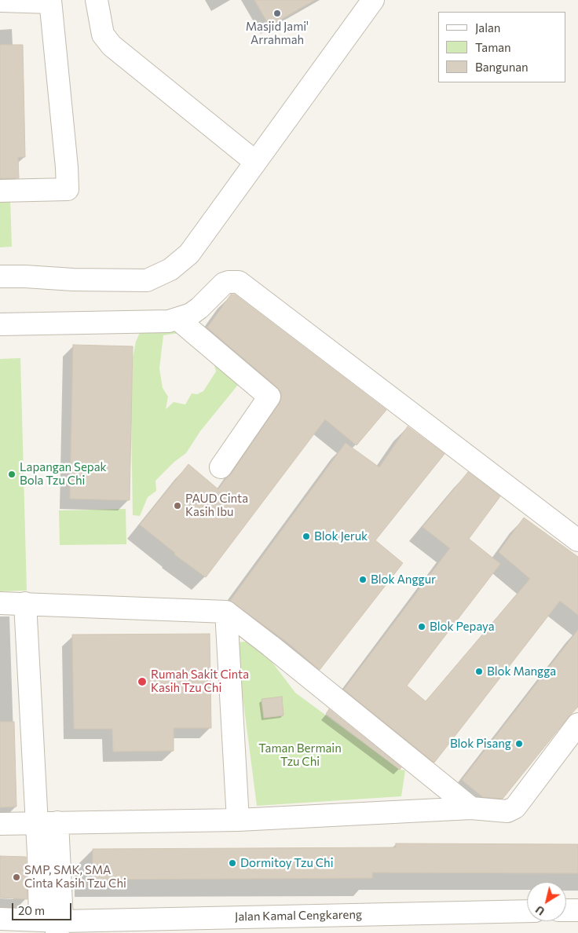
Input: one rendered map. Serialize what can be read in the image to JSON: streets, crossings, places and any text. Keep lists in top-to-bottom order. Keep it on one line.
{"streets":{"street":["Jalan Kamal Cengkareng"]},"parks":["Taman Bermain Tzu Chi"],"places":["Masjid Jami' Arrahmah","Lapangan Sepak Bola Tzu Chi","PAUD Cinta Kasih Ibu","Blok Jeruk","Blok Anggur","Blok Pepaya","Blok Mangga","Rumah Sakit Cinta Kasih Tzu Chi","Blok Pisang","Dormitoy Tzu Chi","SMP, SMK, SMA Cinta Kasih Tzu Chi"],"legend":["Jalan","Taman","Bangunan"],"scale_bar":"20 m","north":"bottom left"}
